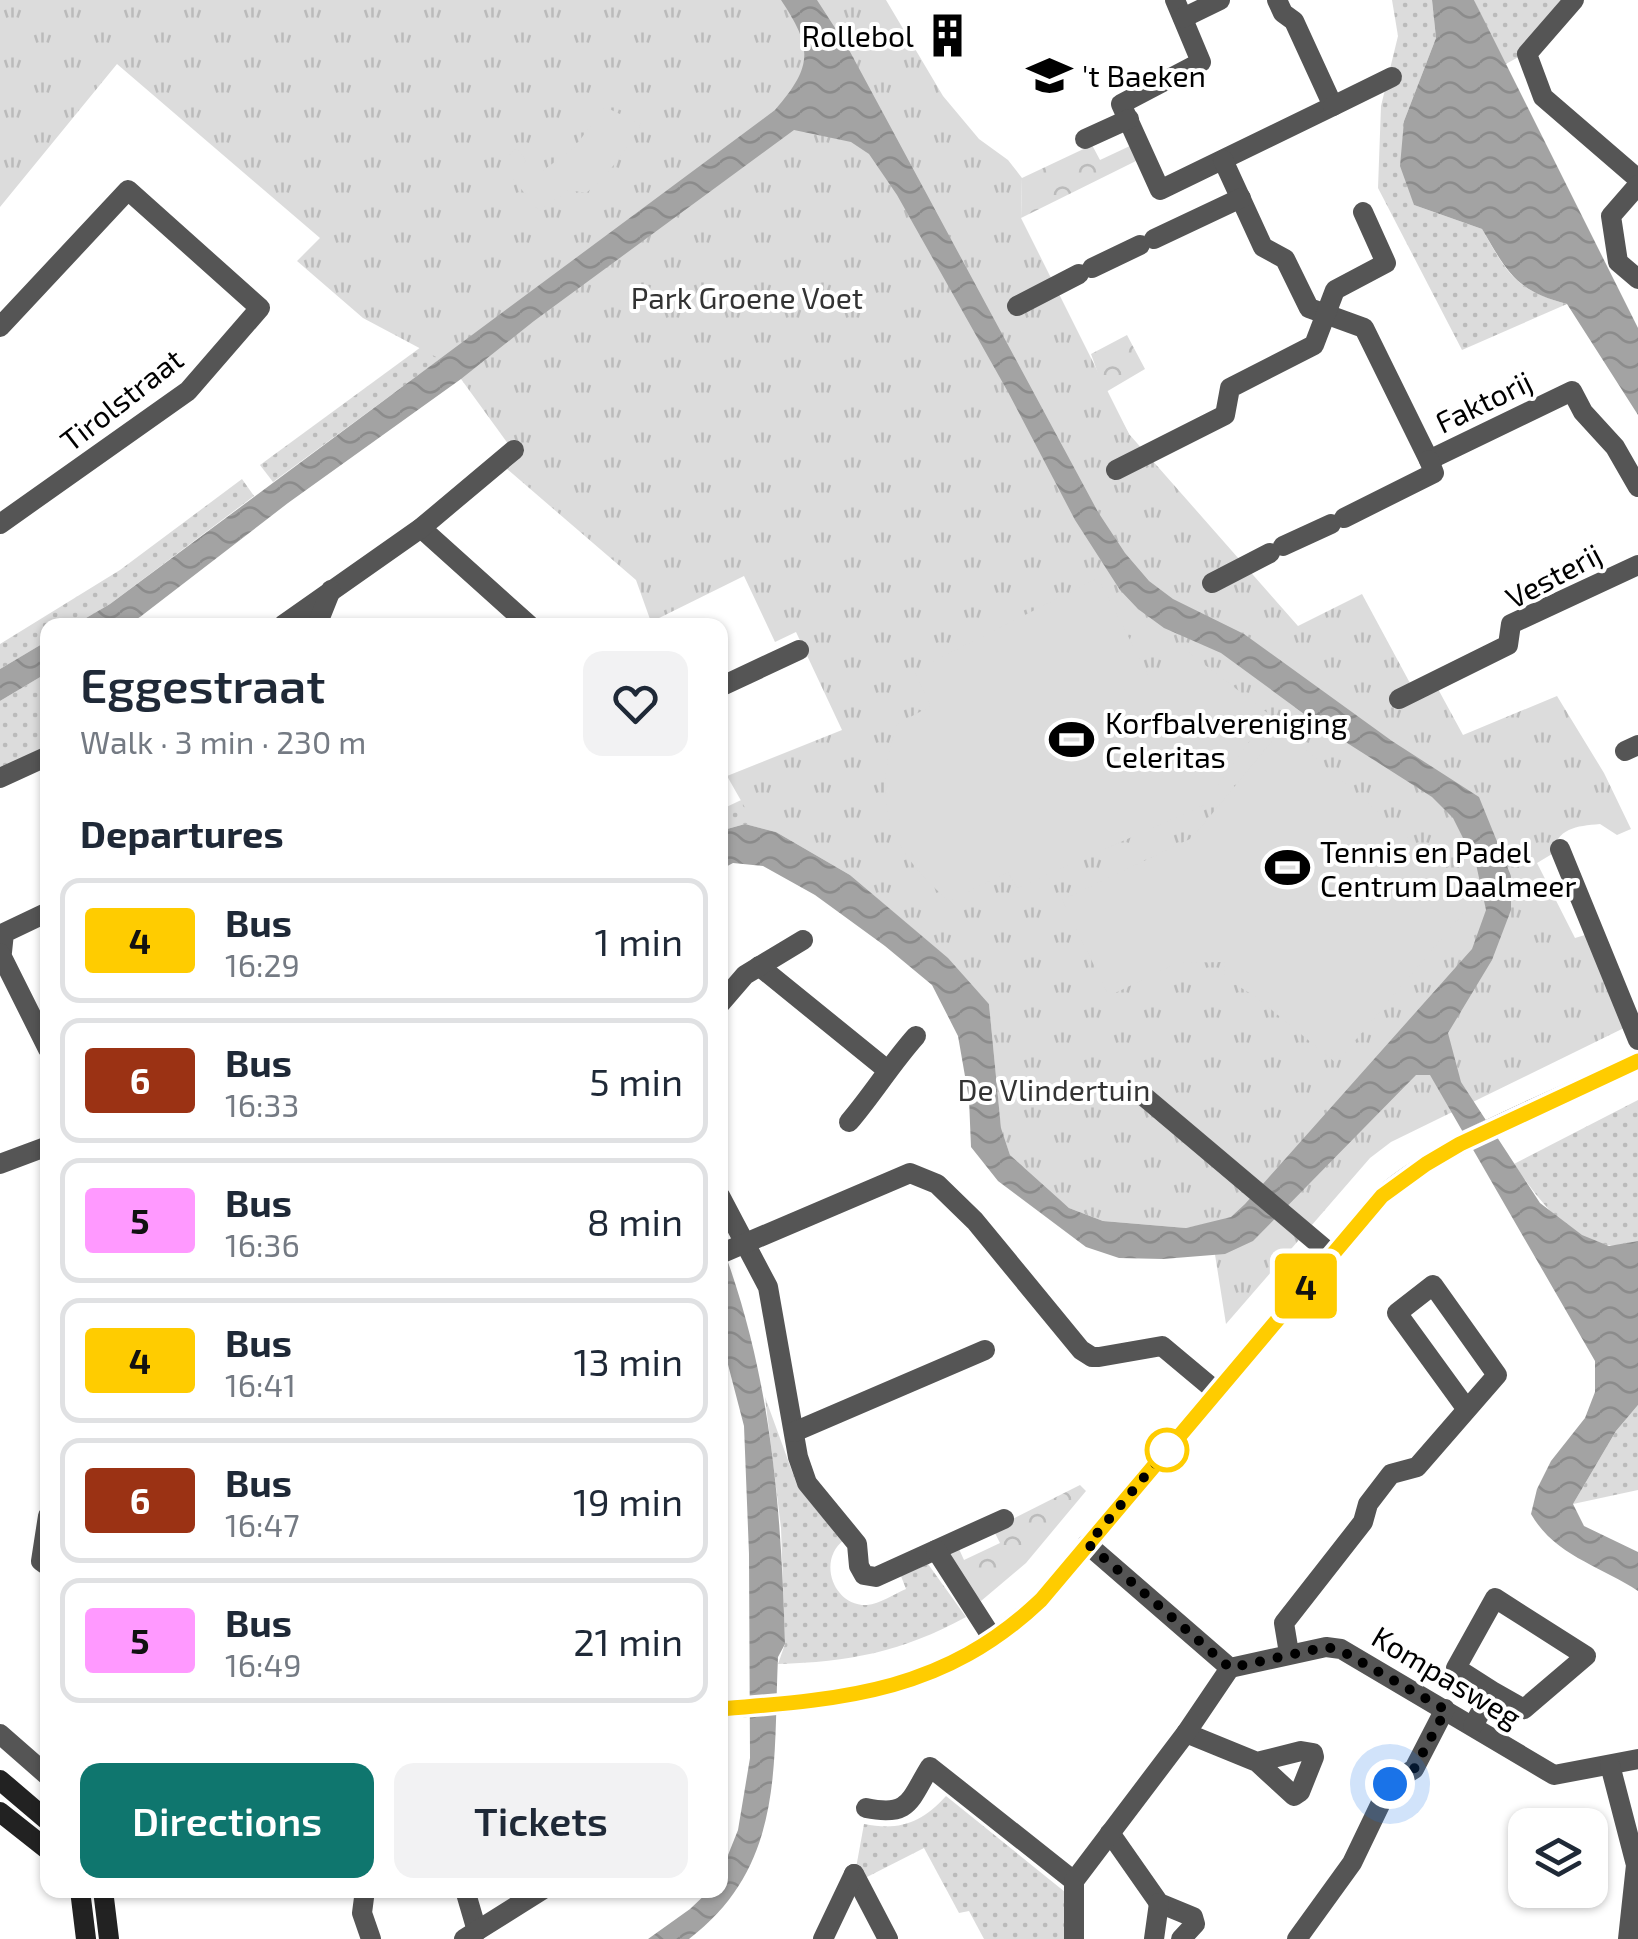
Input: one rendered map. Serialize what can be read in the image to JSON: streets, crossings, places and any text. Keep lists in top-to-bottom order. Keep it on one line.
{"streets":{"street":["Tirolstraat","Faktorij","Vesterij","Kompasweg"]},"parks":["Park Groene Voet","De Vlindertuin"],"places":{"building":["Rollebol"],"school or university":["'t Baeken"],"sports":["Korfbalvereniging Celeritas","Tennis en Padel Centrum Daalmeer"]},"lines":["bus line 4"],"page":{"on_map":"4","heading":[["Eggestraat","Walk · 3 min · 230 m"],"Departures"],"list":[{"mark":"4","name":"Bus","note":"16:29","value":"1 min"},{"mark":"6","name":"Bus","note":"16:33","value":"5 min"},{"mark":"5","name":"Bus","note":"16:36","value":"8 min"},{"mark":"4","name":"Bus","note":"16:41","value":"13 min"},{"mark":"6","name":"Bus","note":"16:47","value":"19 min"},{"mark":"5","name":"Bus","note":"16:49","value":"21 min"}],"buttons":["Directions","Tickets"]}}
